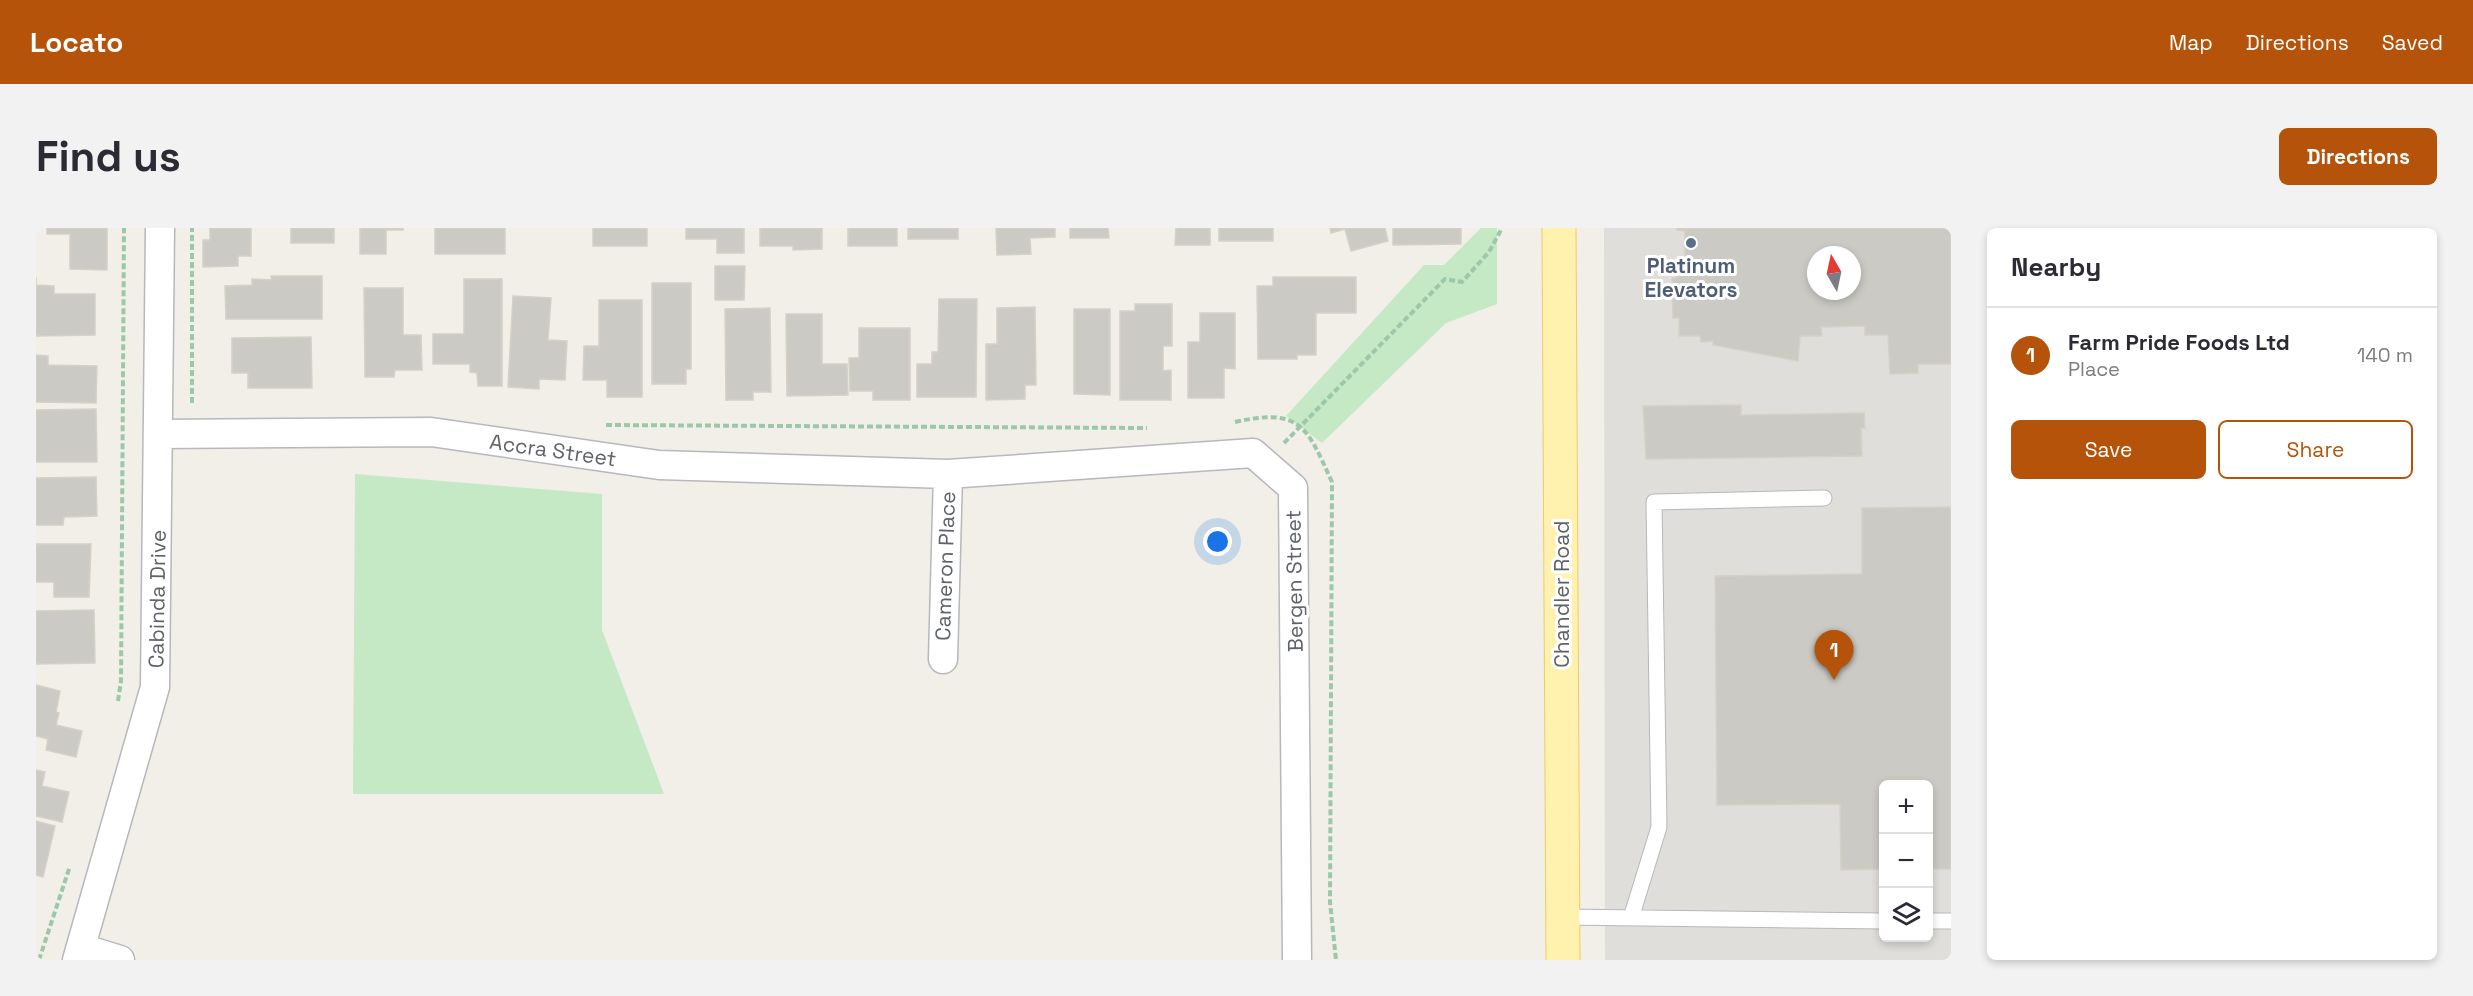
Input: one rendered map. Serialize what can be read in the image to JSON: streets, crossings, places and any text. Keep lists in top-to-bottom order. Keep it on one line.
{"streets":{"main road":["Chandler Road"],"street":["Accra Street","Cameron Place","Bergen Street","Cabinda Drive"]},"crossings":[["Accra Street","Cameron Place"],["Accra Street","Bergen Street"],["Accra Street","Cabinda Drive"],["Cameron Place","Bergen Street"]],"places":["Platinum Elevators"],"north":"top","page":{"header":"Locato","nav":["Map","Directions","Saved"],"buttons":["Directions",["Save","Share"]],"title":"Find us","heading":"Nearby","list":[{"mark":"1","name":"Farm Pride Foods Ltd","note":"Place","value":"140 m"}],"pins":"1","map_buttons":["+","−"]}}
